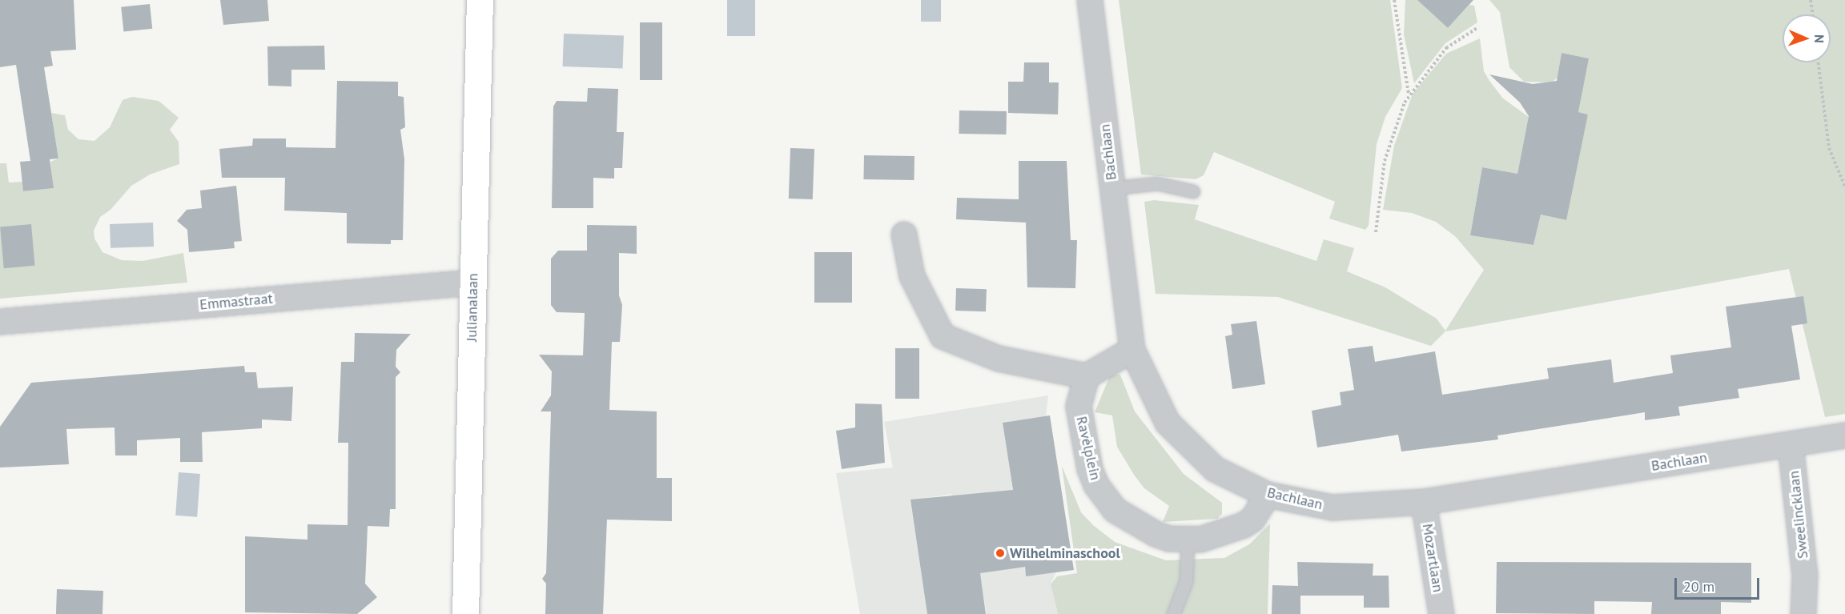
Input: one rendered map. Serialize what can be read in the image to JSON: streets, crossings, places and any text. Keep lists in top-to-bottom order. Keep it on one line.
{"streets":{"main road":["Julianalaan"],"street":["Bachlaan","Emmastraat","Ravèlplein","Sweelincklaan","Mozartlaan"]},"crossings":[["Bachlaan","Ravèlplein"],["Bachlaan","Sweelincklaan"],["Bachlaan","Mozartlaan"],["Emmastraat","Julianalaan"]],"places":["Wilhelminaschool"],"scale_bar":"20 m","north":"right"}
